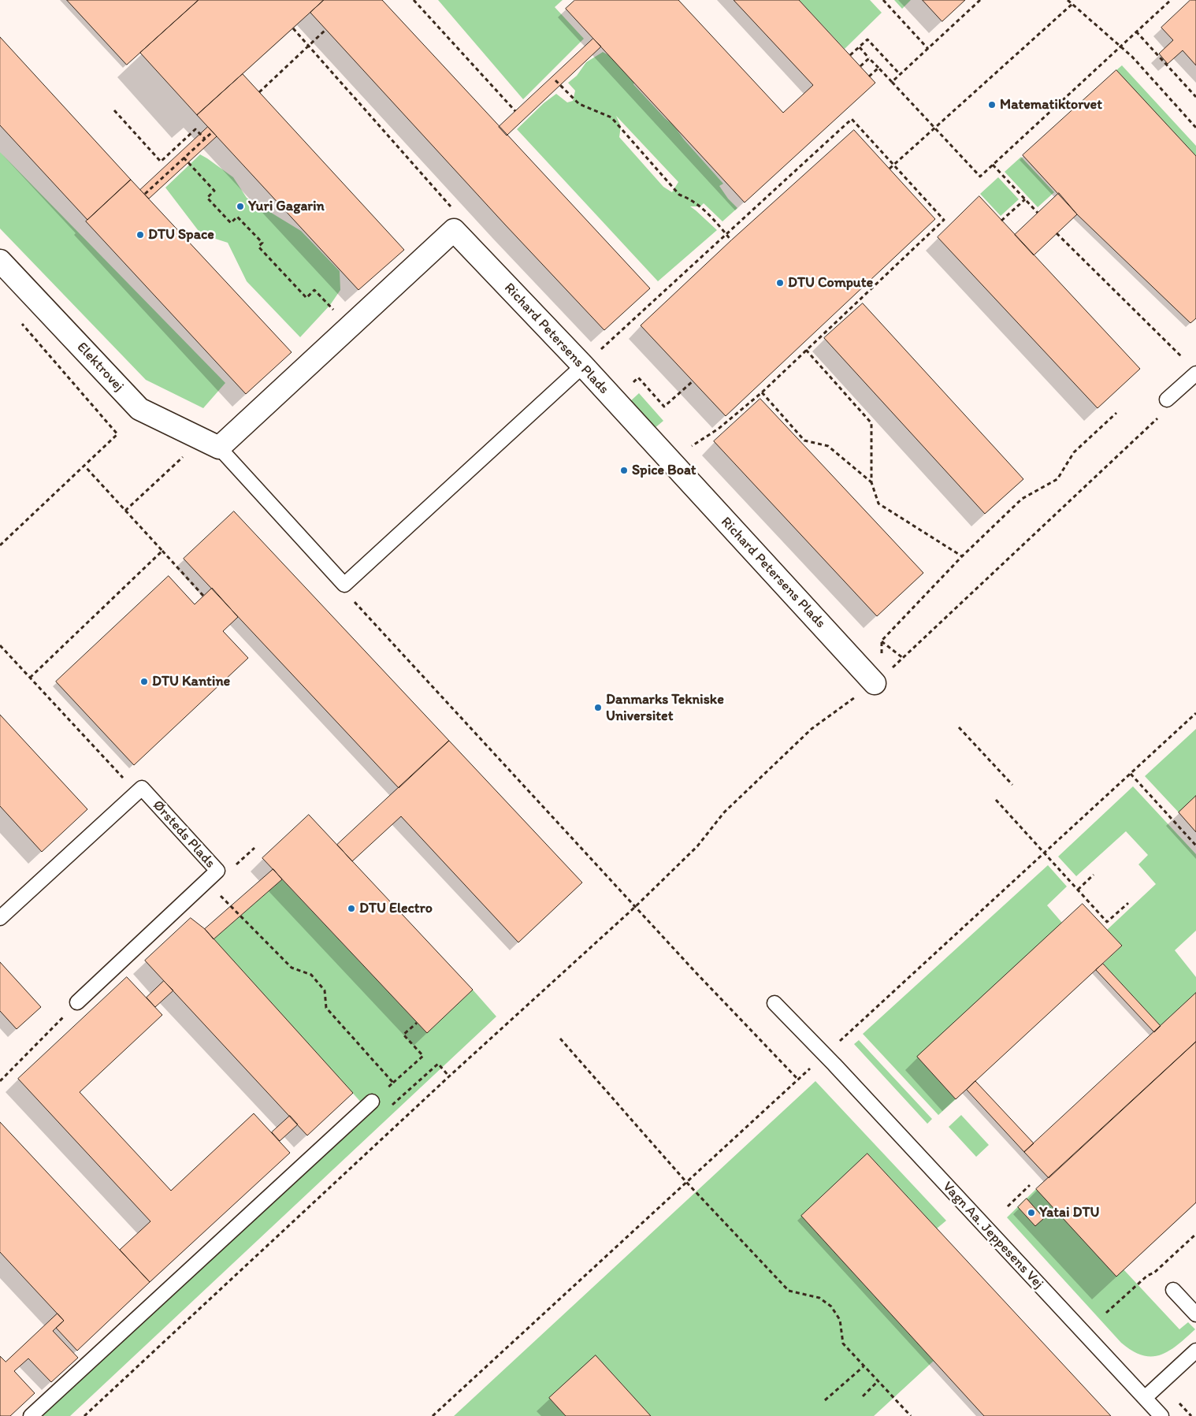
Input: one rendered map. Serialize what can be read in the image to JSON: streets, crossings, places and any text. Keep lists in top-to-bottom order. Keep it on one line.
{"streets":{"street":["Richard Petersens Plads","Elektrovej"],"lane":["Ørsteds Plads","Vagn Aa. Jeppesens Vej"]},"places":["Matematiktorvet","Yuri Gagarin","DTU Space","DTU Compute","Spice Boat","DTU Kantine","Danmarks Tekniske Universitet","DTU Electro","Yatai DTU"]}
